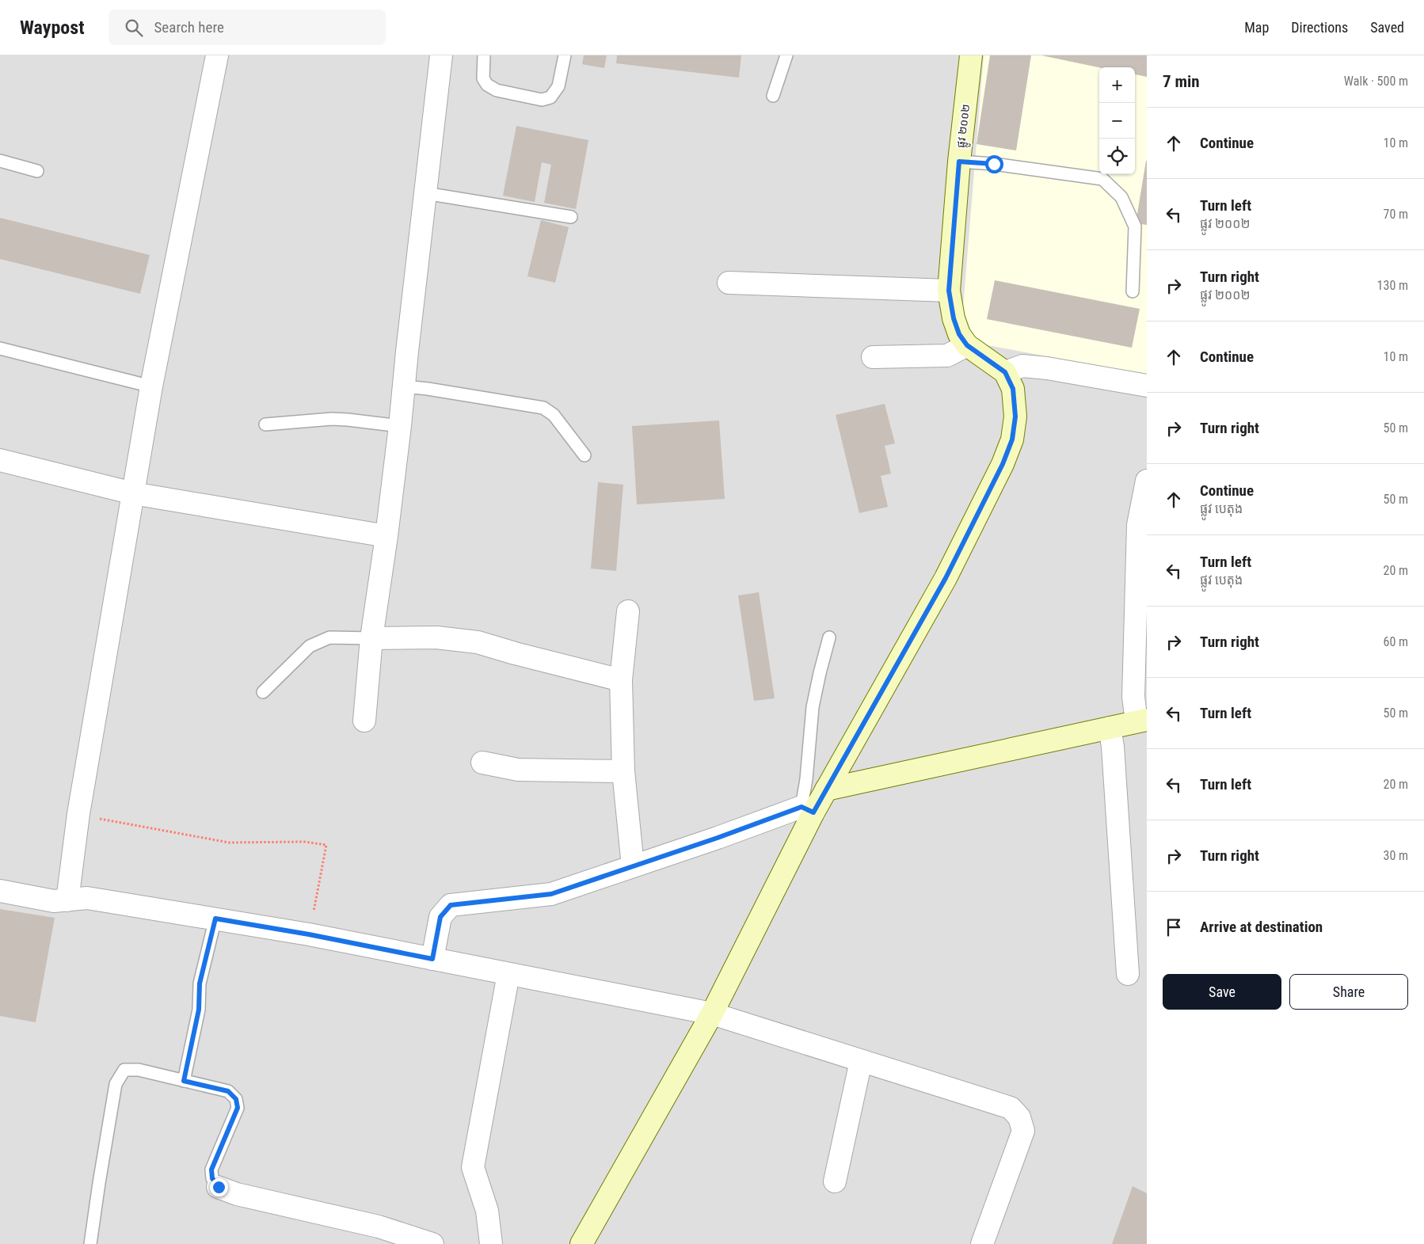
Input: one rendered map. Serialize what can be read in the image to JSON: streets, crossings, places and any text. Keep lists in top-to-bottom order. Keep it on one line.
{"streets":{"street":["ផ្លូវ ២០០២"]},"page":{"header":"Waypost","search":"Search here","nav":["Map","Directions","Saved"],"heading":["7 min","Walk · 500 m"],"map_buttons":["+","−"],"list":[["Continue","10 m"],["Turn left","ផ្លូវ ២០០២","70 m"],["Turn right","ផ្លូវ ២០០២","130 m"],["Continue","10 m"],["Turn right","50 m"],["Continue","ផ្លូវ បេតុង","50 m"],["Turn left","ផ្លូវ បេតុង","20 m"],["Turn right","60 m"],["Turn left","50 m"],["Turn left","20 m"],["Turn right","30 m"],"Arrive at destination"],"buttons":["Save","Share"]}}
